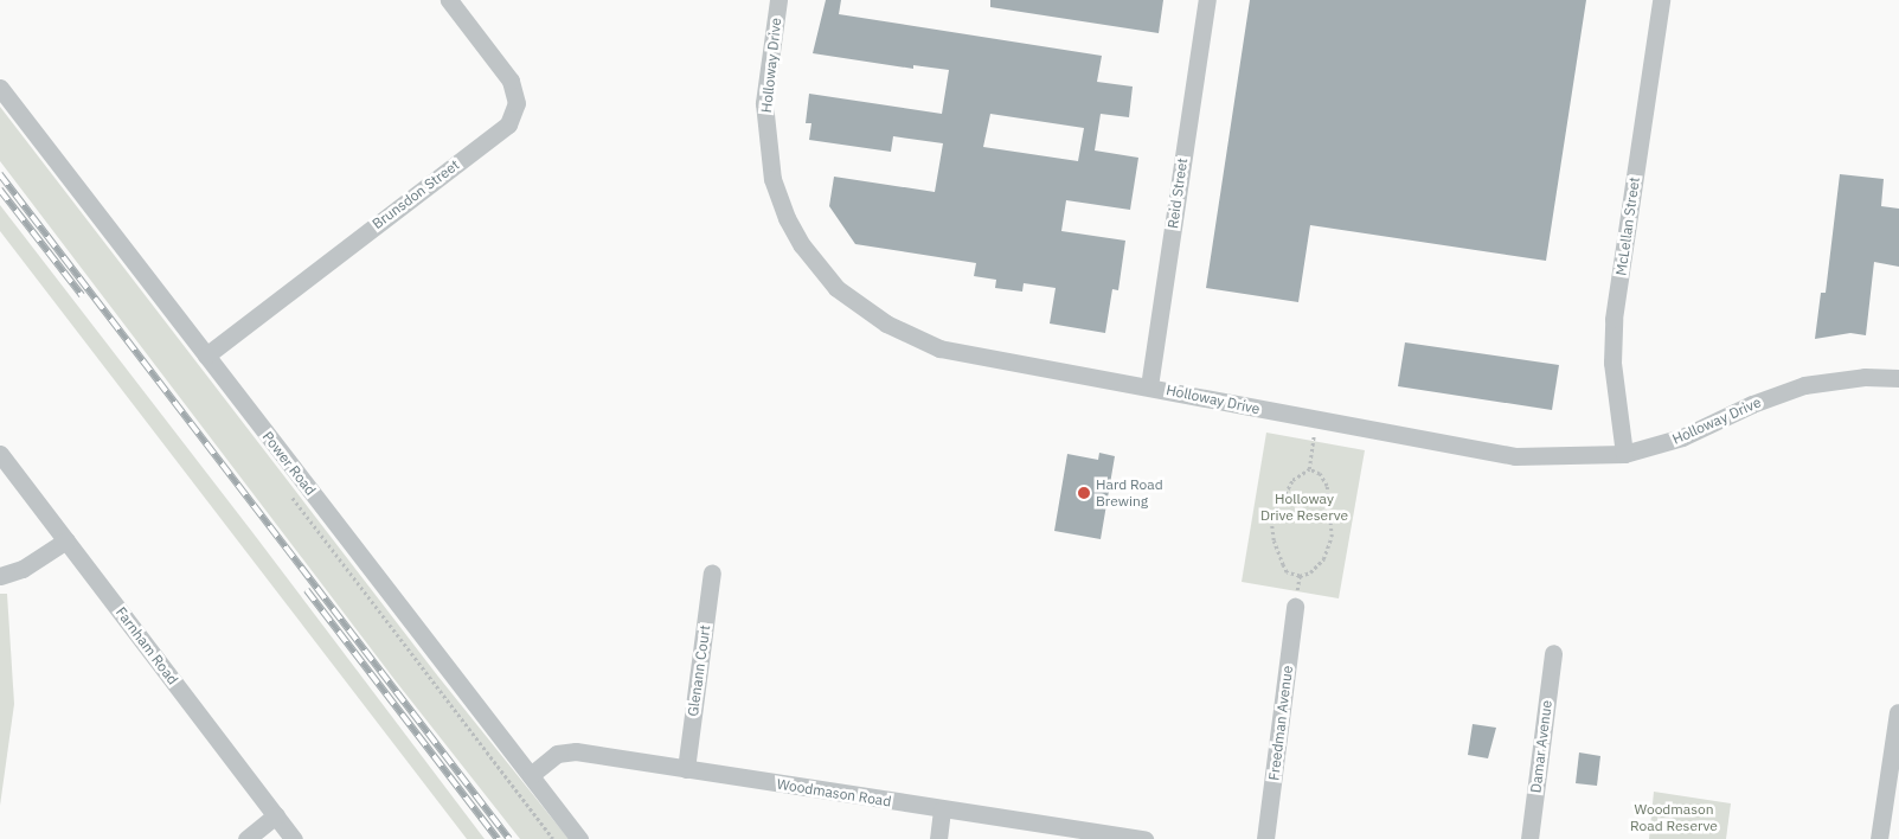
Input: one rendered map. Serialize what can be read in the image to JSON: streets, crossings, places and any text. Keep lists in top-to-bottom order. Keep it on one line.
{"streets":{"street":["Holloway Drive","Reid Street","Brunsdon Street","McLellan Street","Power Road","Farnham Road","Glenann Court","Freedman Avenue","Damar Avenue","Woodmason Road"]},"crossings":[["Holloway Drive","Reid Street"],["Holloway Drive","McLellan Street"],["Brunsdon Street","Power Road"],["Power Road","Woodmason Road"],["Glenann Court","Woodmason Road"]],"parks":["Holloway Drive Reserve","Woodmason Road Reserve"],"places":["Hard Road Brewing"]}
